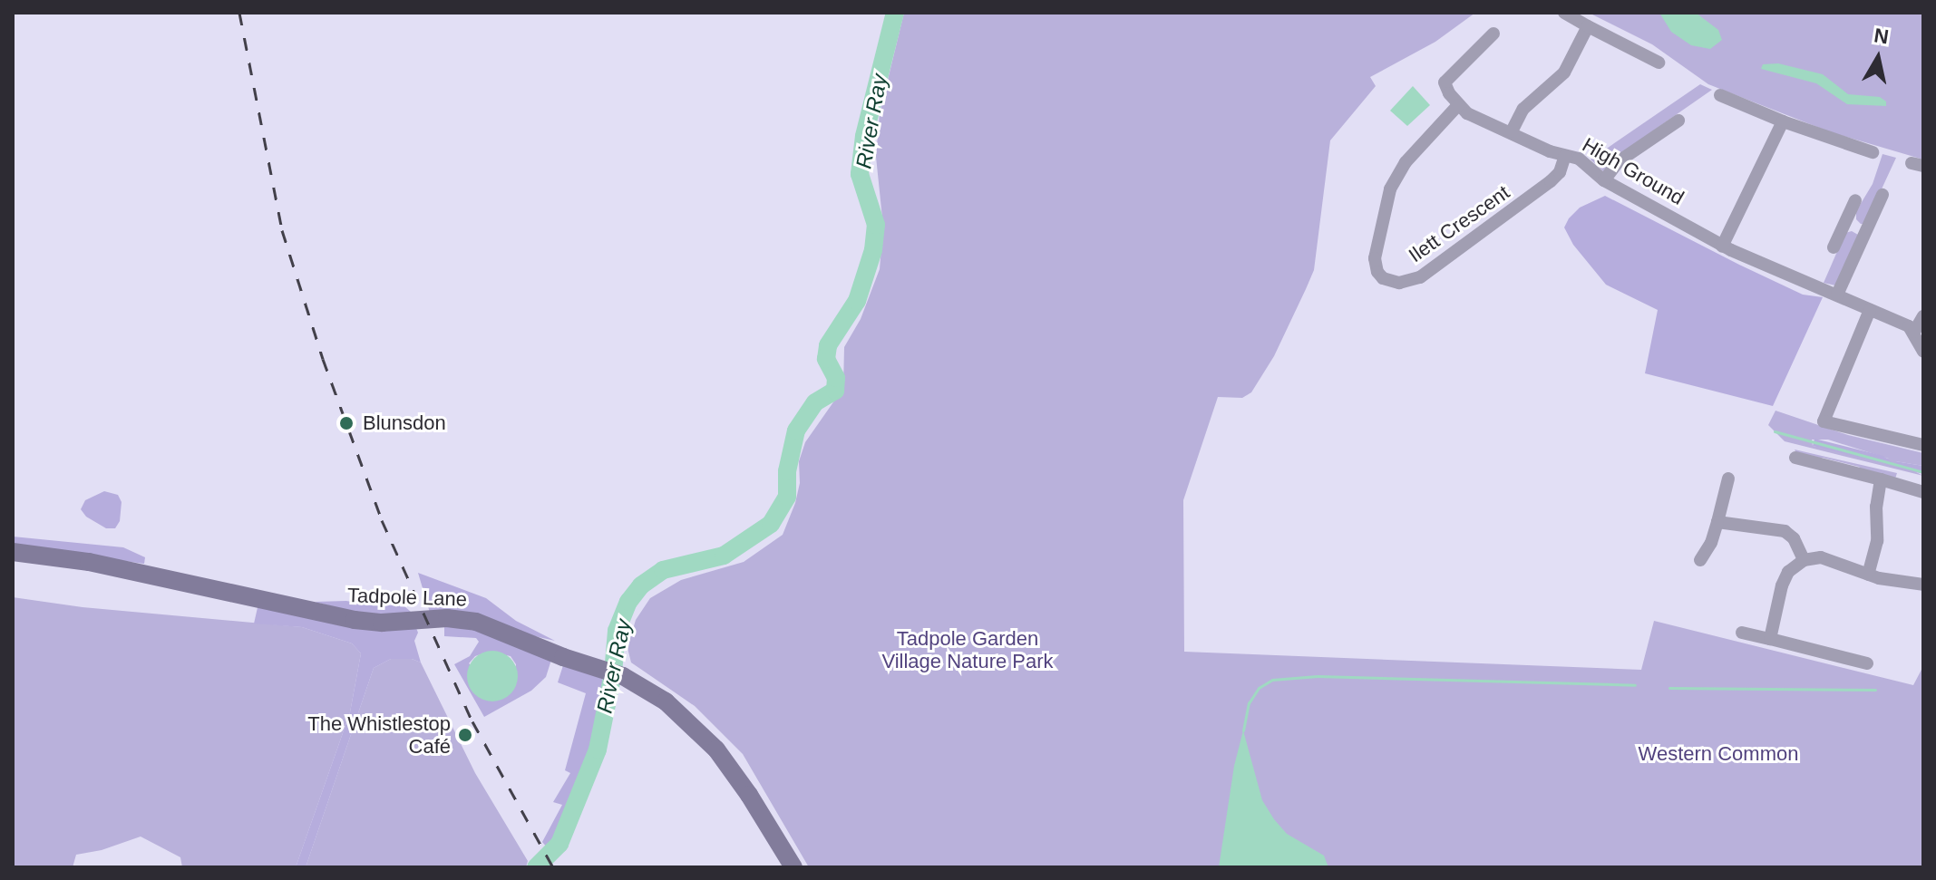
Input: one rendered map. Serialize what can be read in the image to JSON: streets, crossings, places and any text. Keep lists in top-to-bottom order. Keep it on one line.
{"streets":{"street":["High Ground","Ilett Crescent","Tadpole Lane"]},"crossings":[["High Ground","Ilett Crescent"]],"water":["River Ray"],"parks":["Tadpole Garden Village Nature Park","Western Common"],"places":["Blunsdon","The Whistlestop Café"],"north":"top"}
